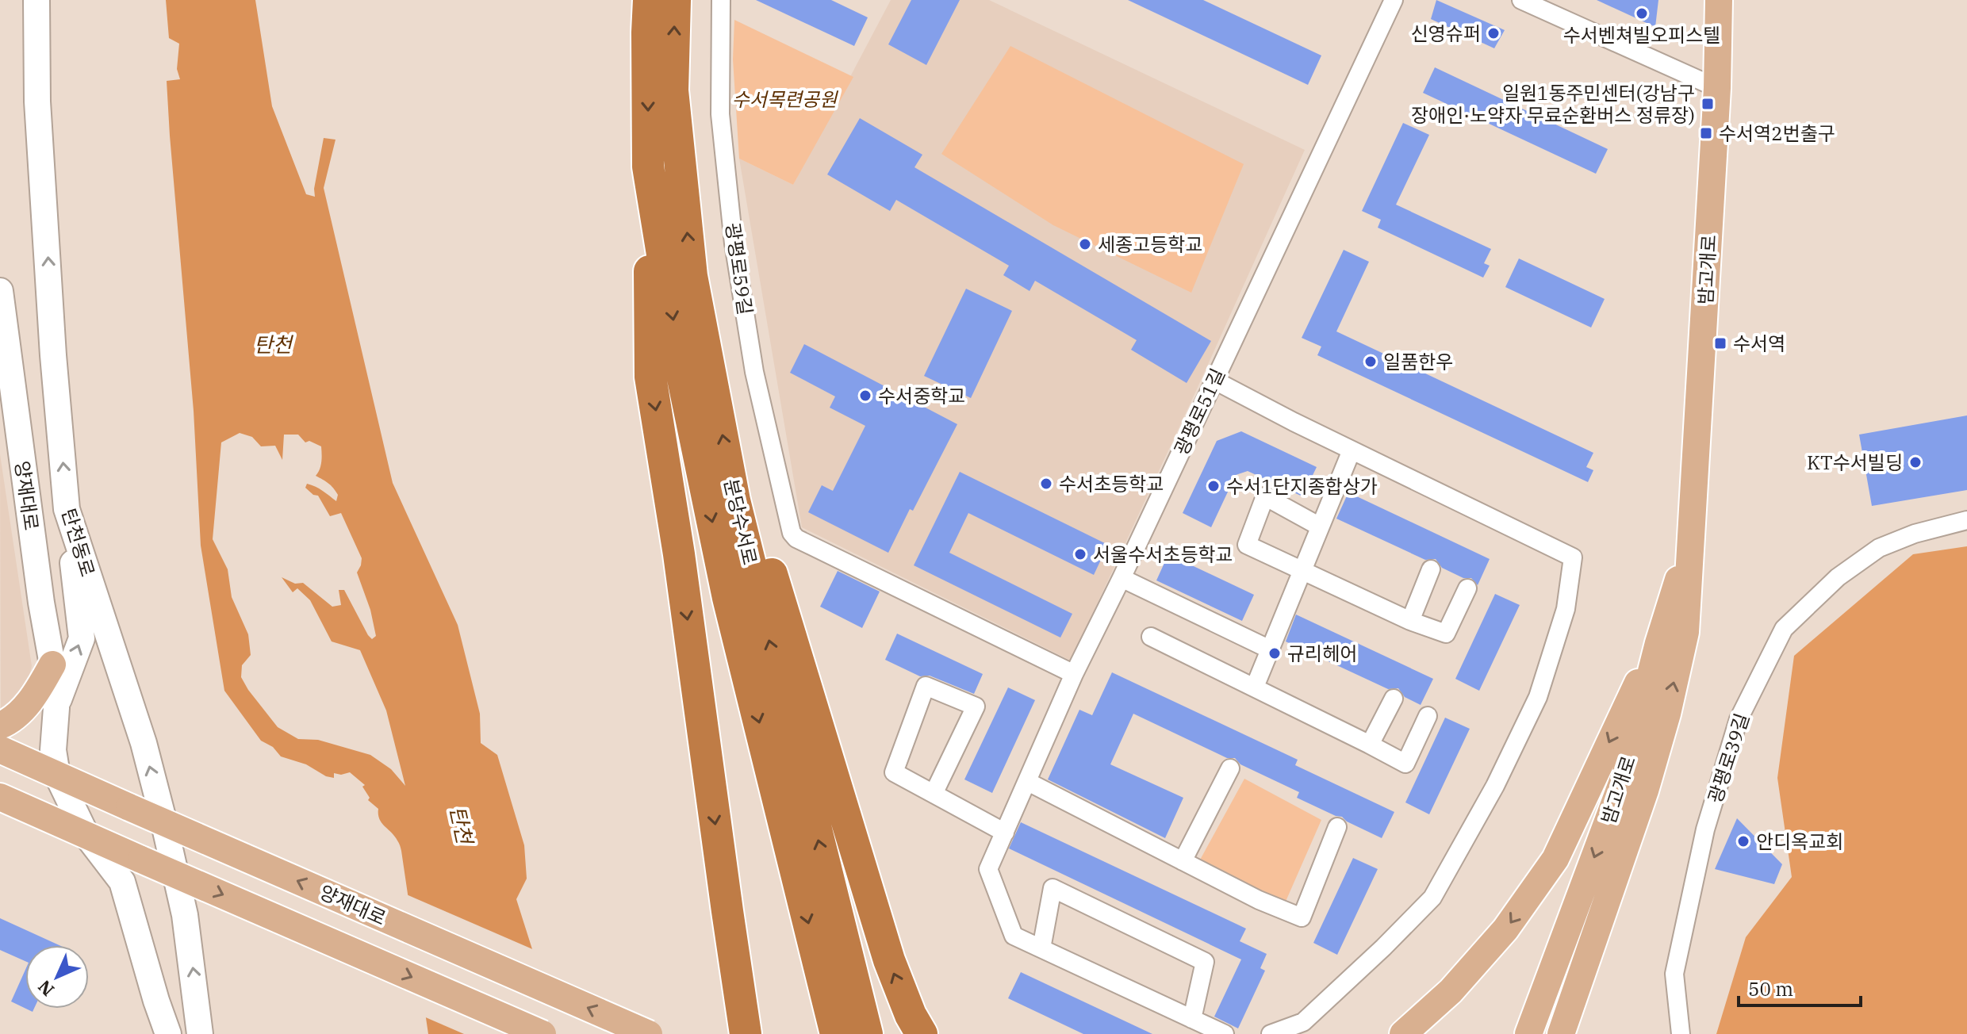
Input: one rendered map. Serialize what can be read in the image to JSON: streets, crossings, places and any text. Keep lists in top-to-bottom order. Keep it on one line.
{"streets":{"highway":["분당수서로"],"main road":["밤고개로","양재대로"],"street":["광평로59길","광평로51길","탄천동로","광평로39길"]},"crossings":[["광평로59길","광평로51길"]],"one_way":["양재대로"],"water":["탄천"],"parks":["수서목련공원"],"places":{"other":["수서벤쳐빌오피스텔","신영슈퍼","세종고등학교","일품한우","수서중학교","KT수서빌딩","수서초등학교","수서1단지종합상가","서울수서초등학교","규리헤어","안디옥교회"],"transit":["일원1동주민센터(강남구 장애인·노약자 무료순환버스 정류장)","수서역2번출구","수서역"]},"scale_bar":"50 m","north":"bottom left"}
